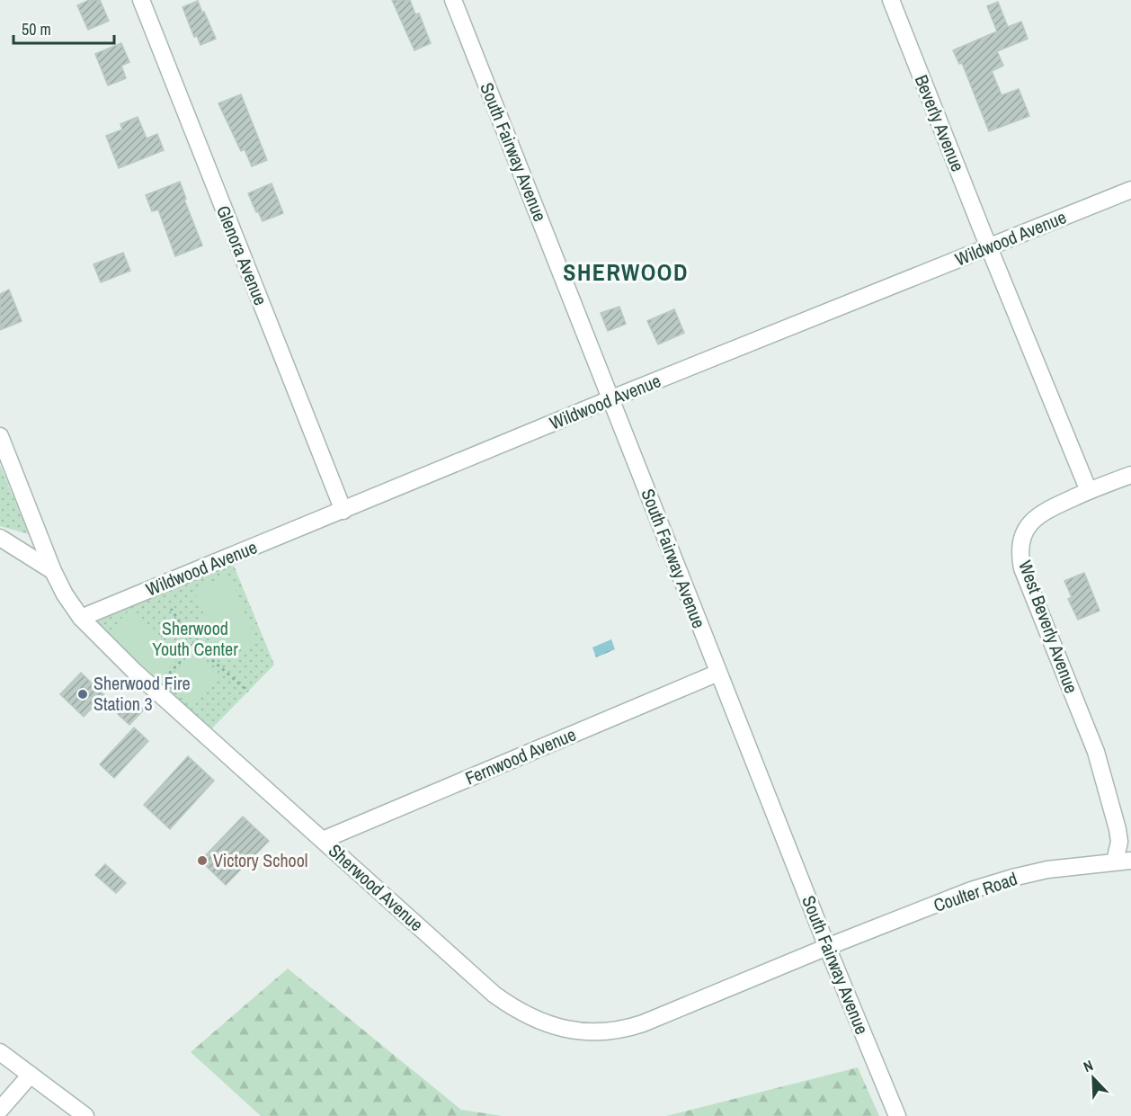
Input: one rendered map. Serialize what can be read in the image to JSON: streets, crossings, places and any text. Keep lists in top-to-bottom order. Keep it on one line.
{"streets":{"street":["Beverly Avenue","South Fairway Avenue","Wildwood Avenue","Glenora Avenue","West Beverly Avenue","Fernwood Avenue","Sherwood Avenue","Coulter Road"]},"crossings":[["Beverly Avenue","Wildwood Avenue"],["South Fairway Avenue","Wildwood Avenue"],["South Fairway Avenue","Fernwood Avenue"],["South Fairway Avenue","Sherwood Avenue"],["South Fairway Avenue","Coulter Road"],["Wildwood Avenue","Glenora Avenue"],["Wildwood Avenue","Sherwood Avenue"],["West Beverly Avenue","Coulter Road"],["Fernwood Avenue","Sherwood Avenue"],["Sherwood Avenue","Coulter Road"]],"districts":["SHERWOOD"],"parks":["Sherwood Youth Center"],"places":["Sherwood Fire Station 3","Victory School"],"scale_bar":"50 m","north":"top left"}
